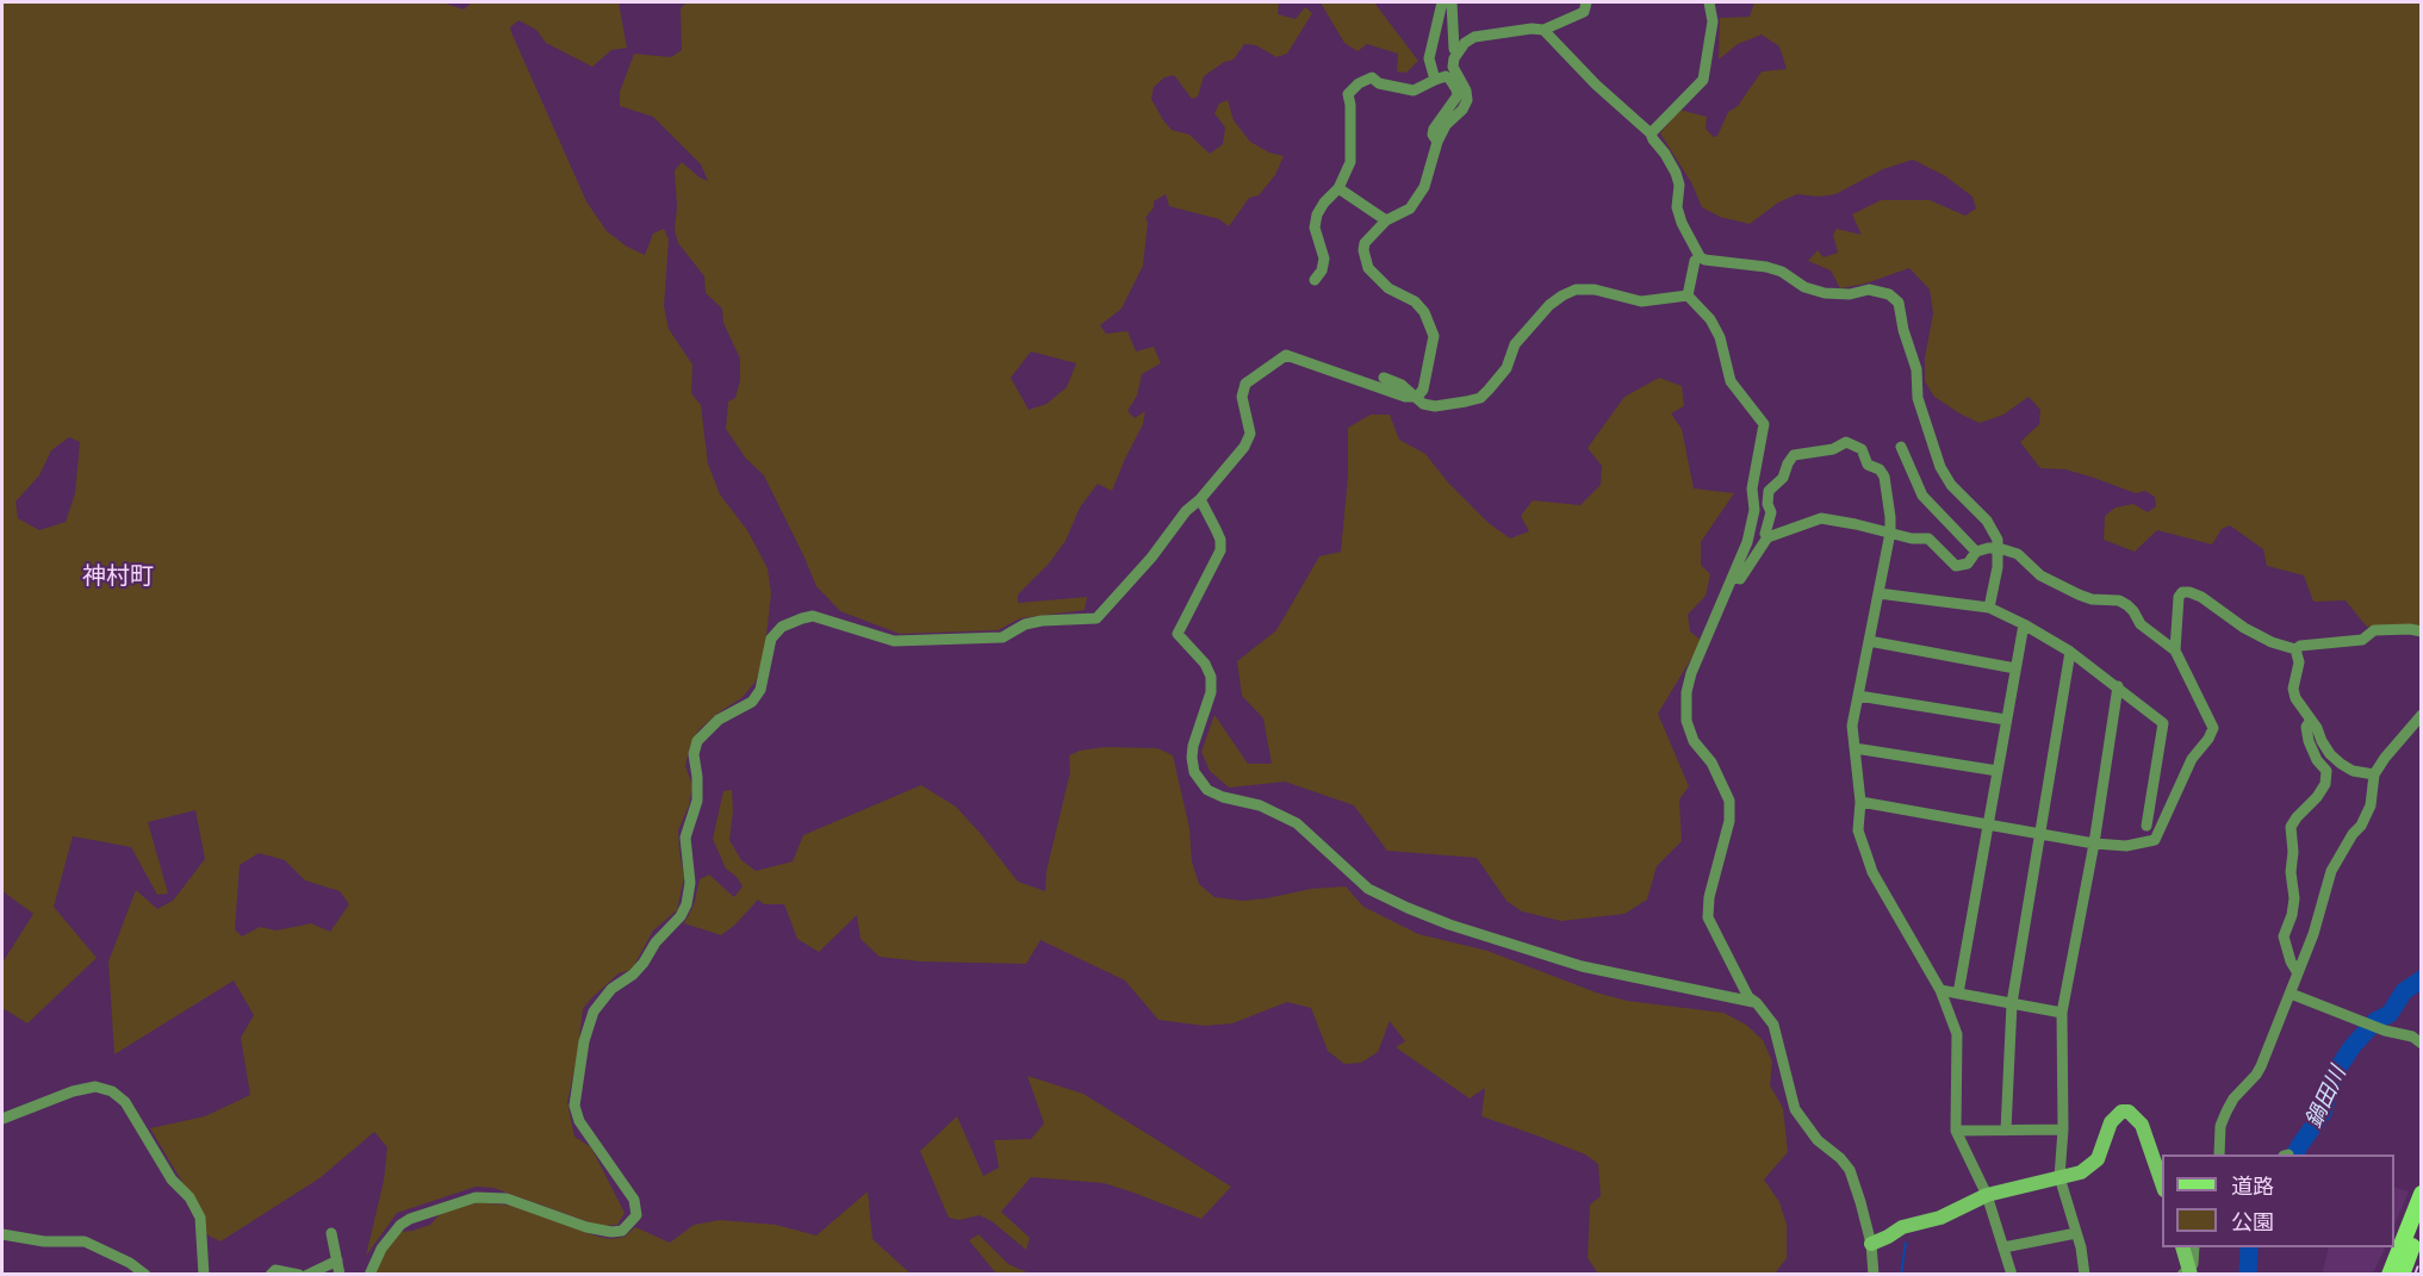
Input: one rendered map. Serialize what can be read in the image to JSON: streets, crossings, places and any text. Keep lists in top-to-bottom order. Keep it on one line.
{"districts":["神村町"],"water":["鍋田川"],"legend":["道路","公園"]}
